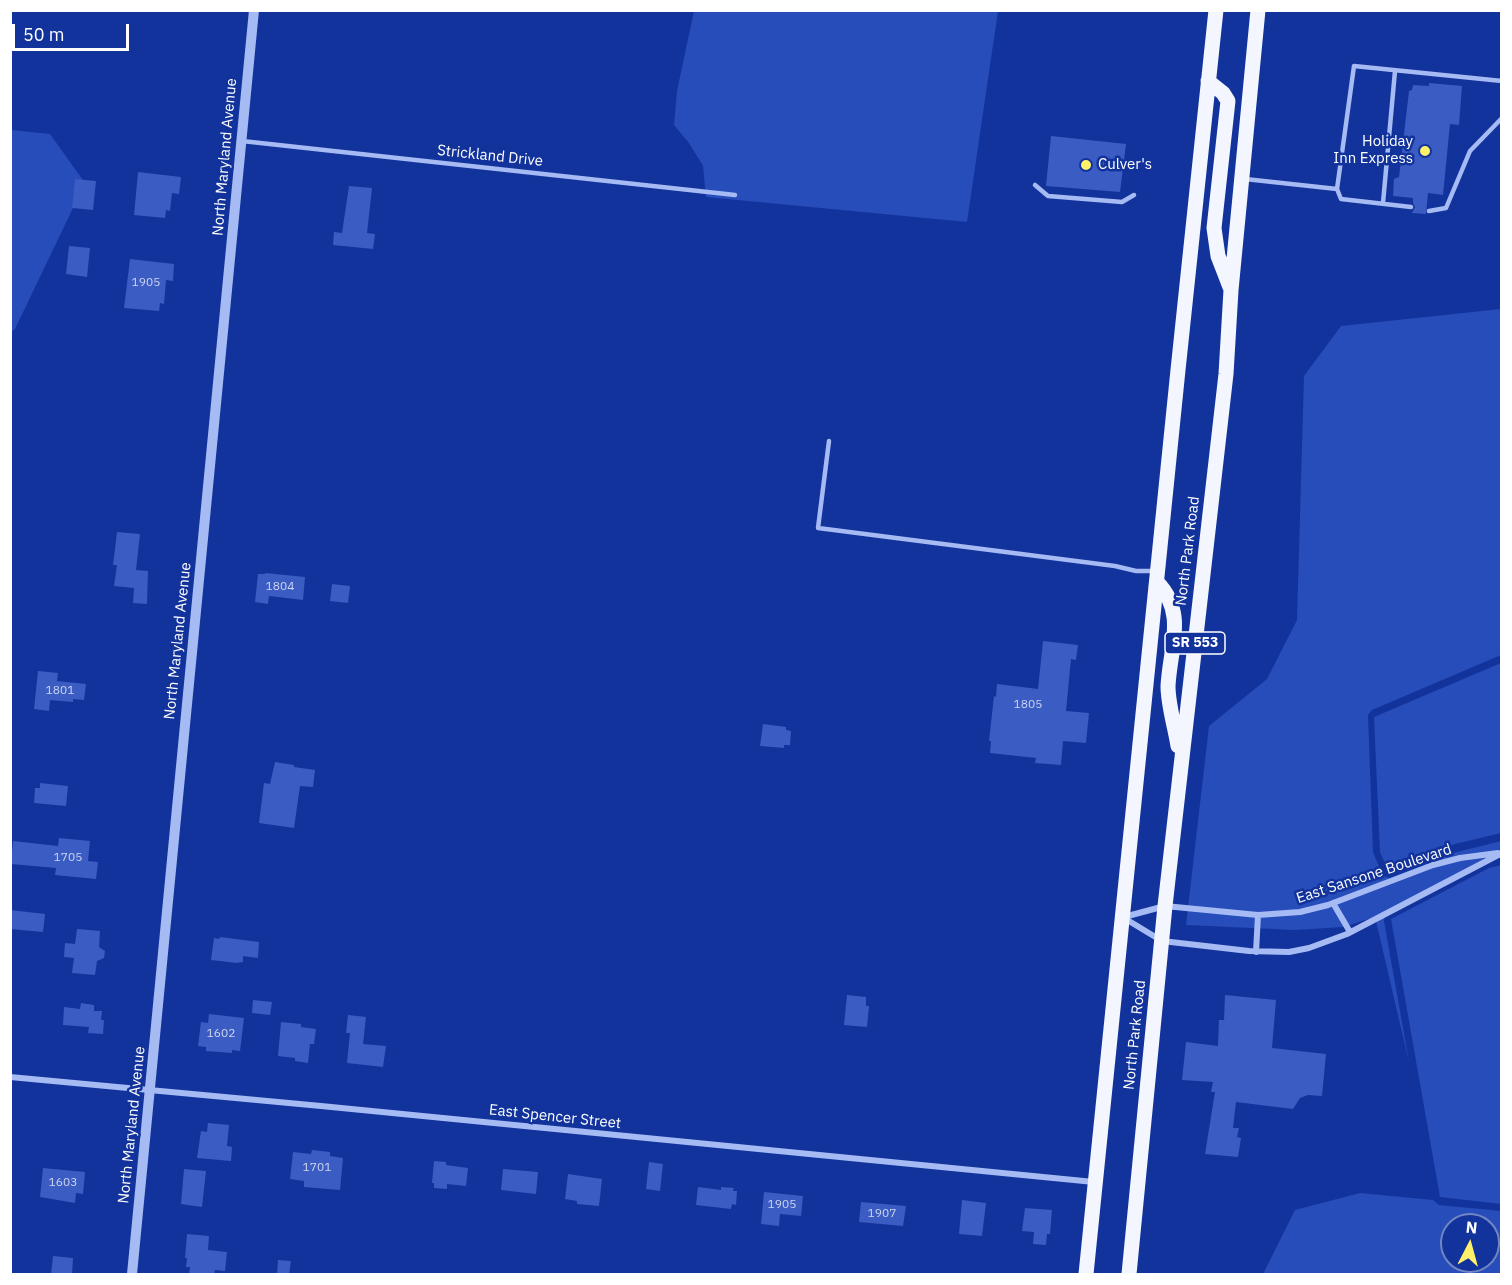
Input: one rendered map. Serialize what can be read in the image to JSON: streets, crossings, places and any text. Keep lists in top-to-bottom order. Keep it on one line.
{"streets":{"main road":["North Park Road","SR 553"],"street":["North Maryland Avenue","East Sansone Boulevard","East Spencer Street"],"lane":["Strickland Drive"]},"crossings":[["Strickland Drive","North Maryland Avenue"],["North Maryland Avenue","East Spencer Street"],["North Park Road","East Sansone Boulevard"],["North Park Road","East Spencer Street"]],"places":["Holiday Inn Express","Culver's"],"house_numbers":["1905","1804","1801","1805","1705","1602","1701","1603","1905","1907"],"scale_bar":"50 m","north":"top"}
